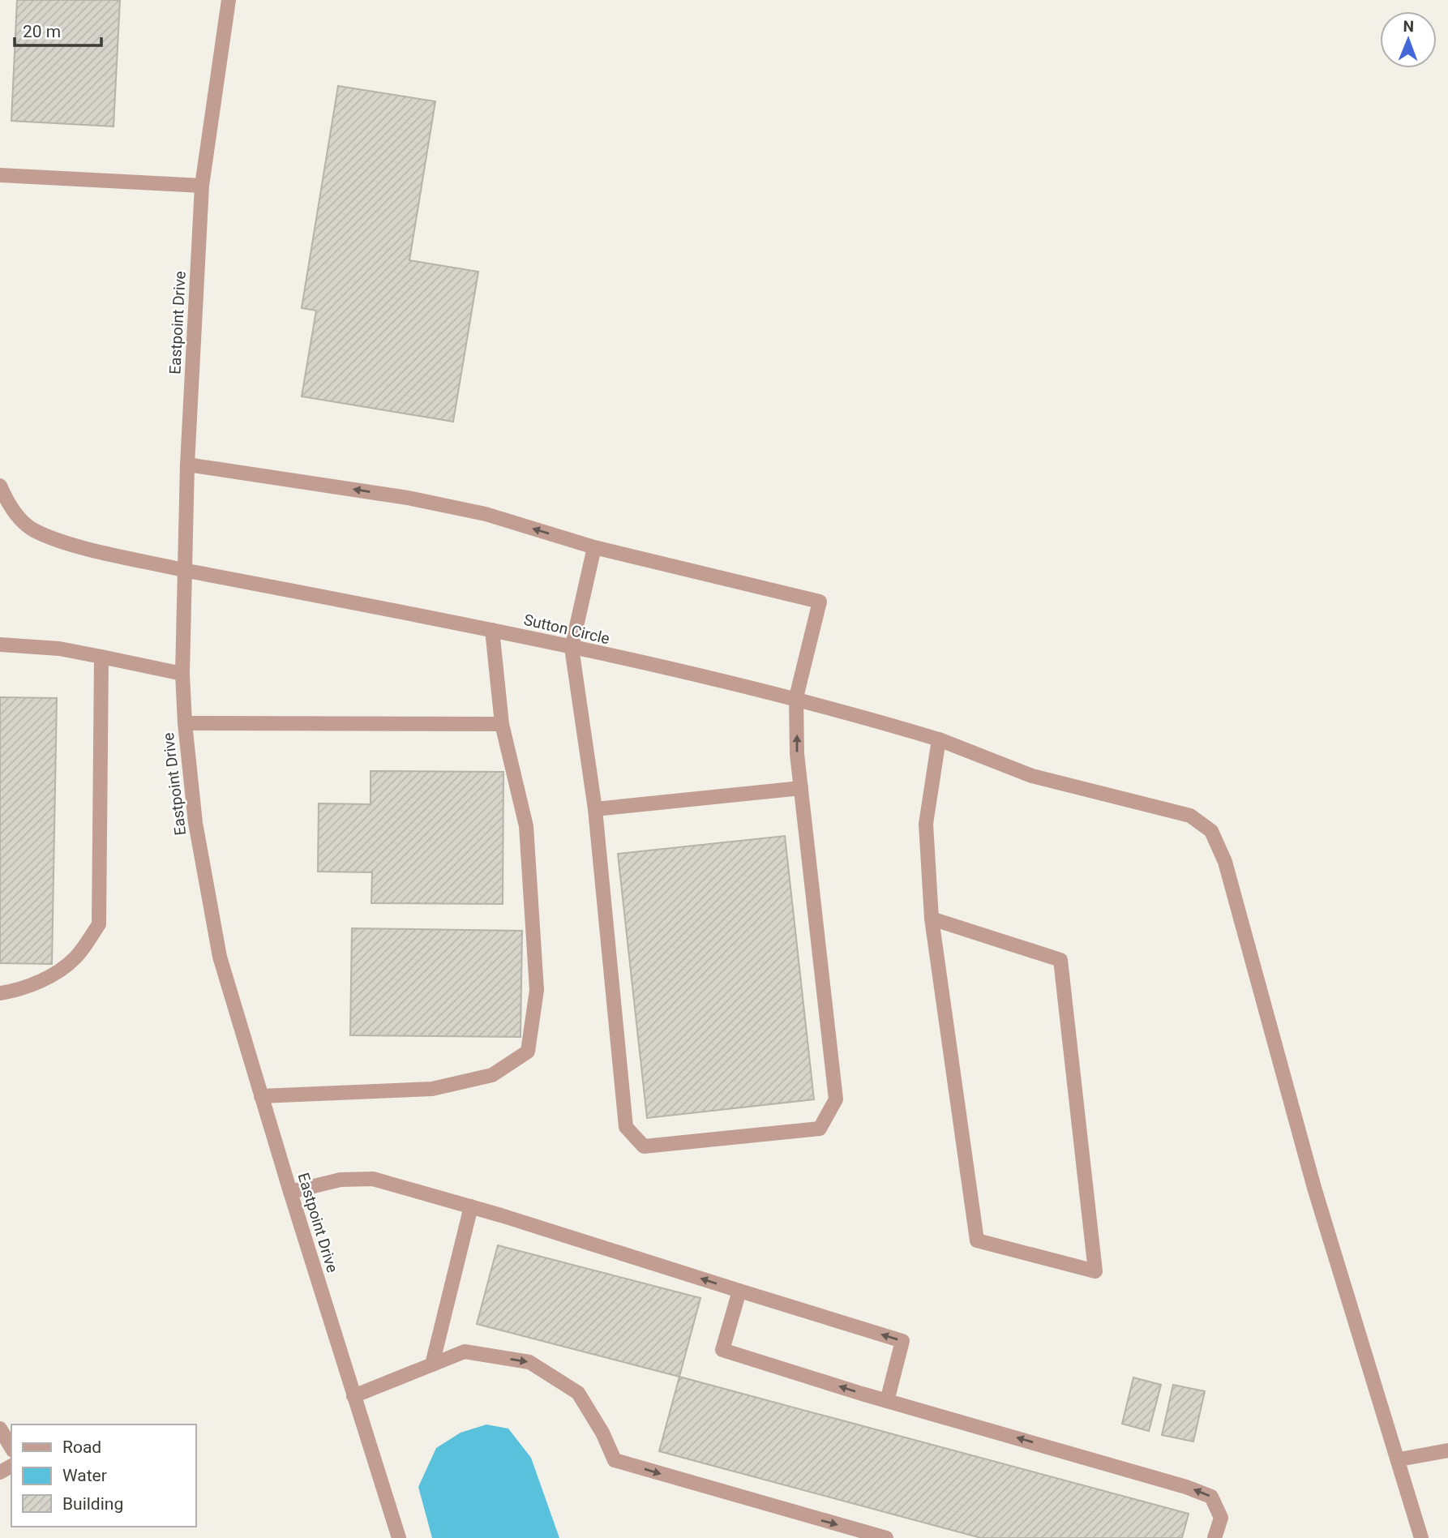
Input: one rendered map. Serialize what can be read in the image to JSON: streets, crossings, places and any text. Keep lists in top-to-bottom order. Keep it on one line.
{"streets":{"street":["Eastpoint Drive","Sutton Circle"]},"crossings":[["Eastpoint Drive","Sutton Circle"]],"legend":["Road","Water","Building"],"scale_bar":"20 m","north":"top"}
